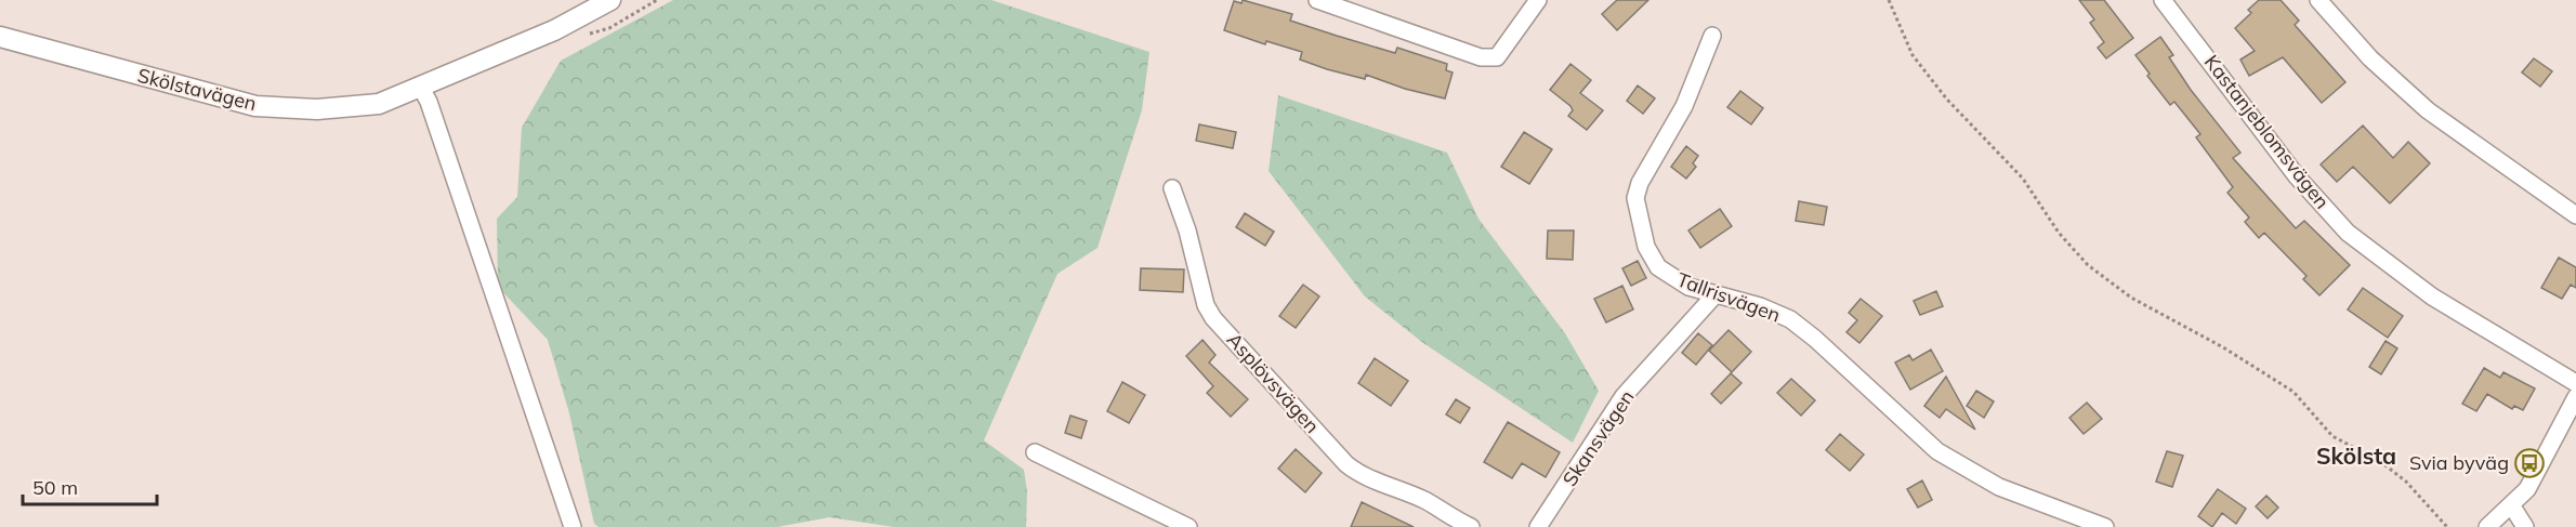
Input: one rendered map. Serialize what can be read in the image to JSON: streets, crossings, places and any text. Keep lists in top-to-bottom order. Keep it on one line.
{"streets":{"street":["Skölstavägen","Kastanjeblomsvägen","Tallrisvägen","Asplövsvägen","Skansvägen"]},"crossings":[["Tallrisvägen","Skansvägen"]],"districts":["Skölsta"],"places":{"bus stop":["Svia byväg"]},"scale_bar":"50 m"}
